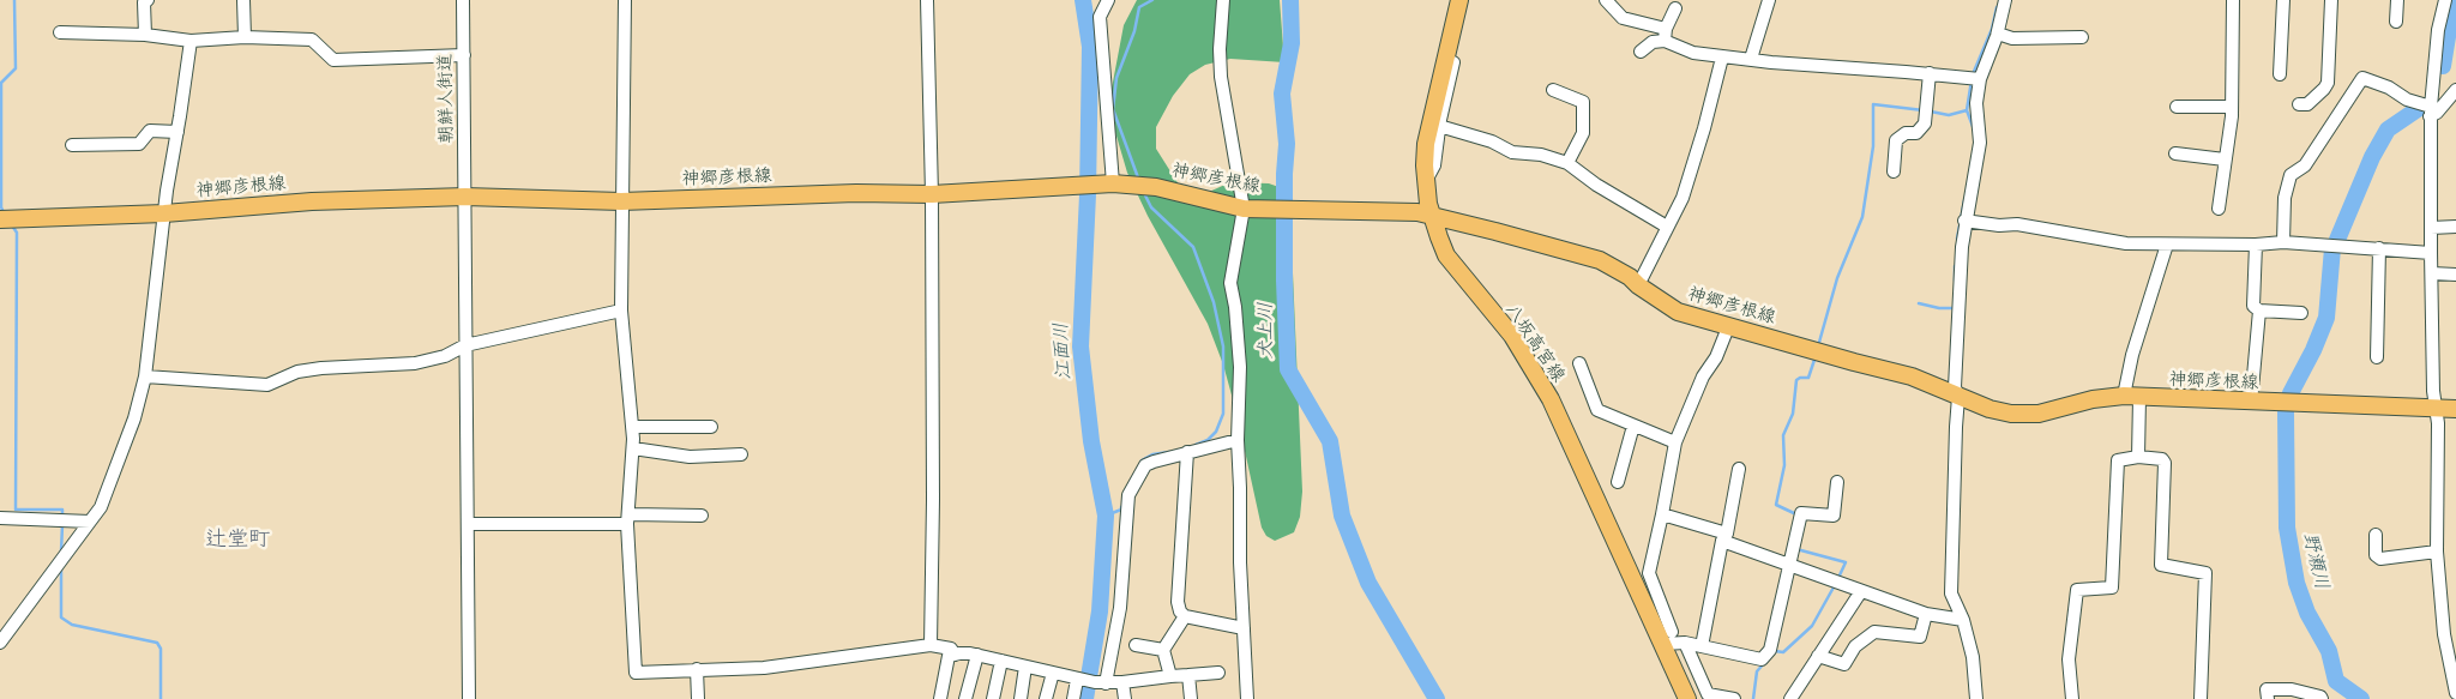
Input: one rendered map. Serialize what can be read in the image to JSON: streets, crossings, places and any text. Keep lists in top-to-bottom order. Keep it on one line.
{"streets":{"main road":["神郷彦根線","八坂高宮線"],"street":["朝鮮人街道"]},"crossings":[["朝鮮人街道","神郷彦根線"],["神郷彦根線","八坂高宮線"]],"districts":["辻堂町"],"water":["犬上川","江面川","野瀬川"]}
